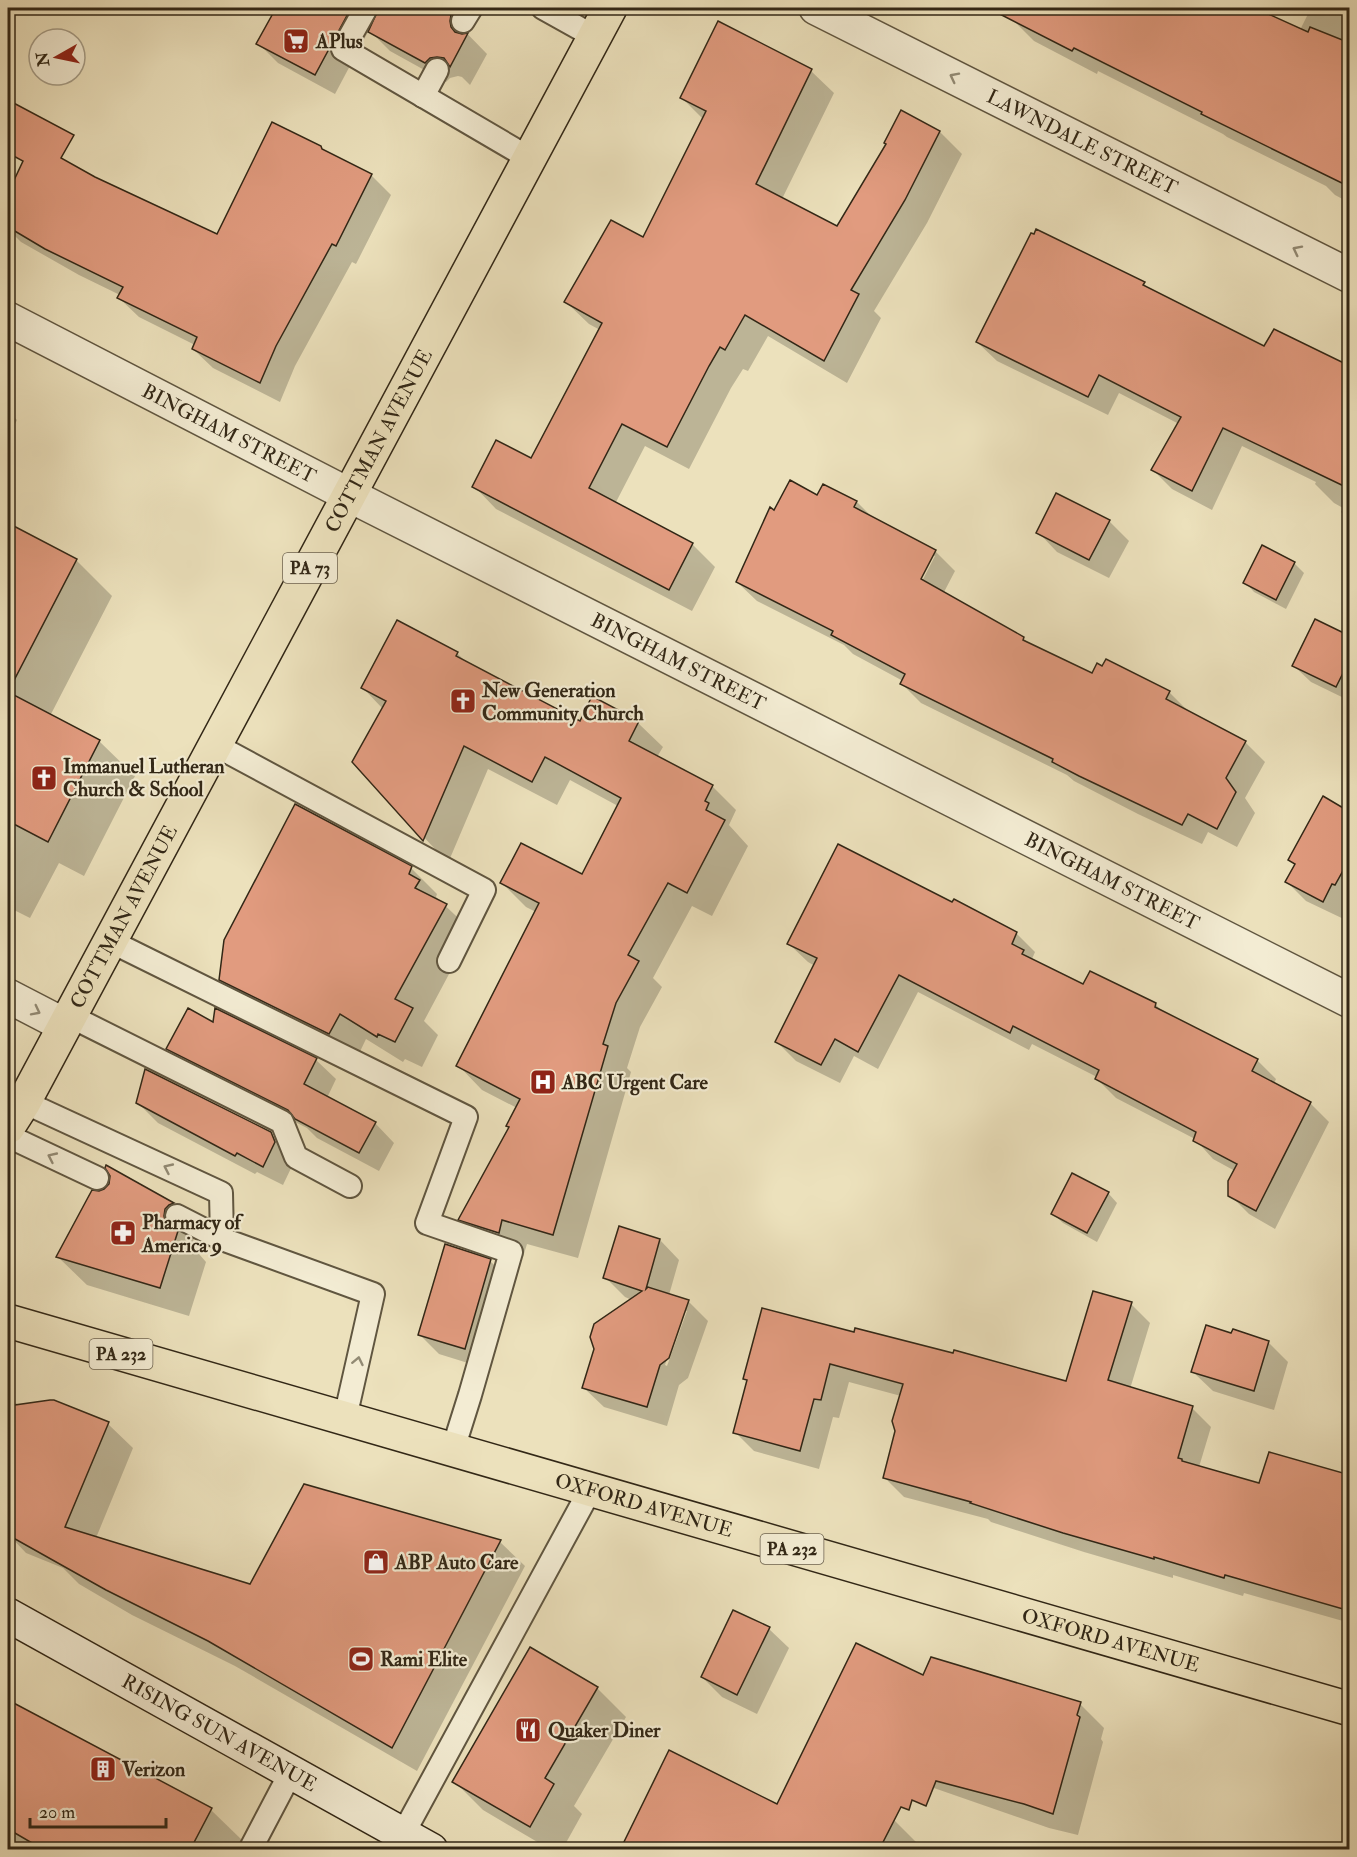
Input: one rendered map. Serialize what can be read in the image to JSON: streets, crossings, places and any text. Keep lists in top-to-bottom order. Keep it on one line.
{"streets":{"main road":["COTTMAN AVENUE","PA 73","PA 232","OXFORD AVENUE"],"street":["LAWNDALE STREET","BINGHAM STREET","RISING SUN AVENUE"]},"crossings":[["BINGHAM STREET","COTTMAN AVENUE"]],"one_way":["LAWNDALE STREET"],"places":{"supermarket":["APlus"],"church":["New Generation Community Church","Immanuel Lutheran Church & School"],"hospital":["ABC Urgent Care"],"pharmacy":["Pharmacy of America 9"],"shop":["ABP Auto Care"],"sports":["Rami Elite"],"restaurant":["Quaker Diner"],"building":["Verizon"]},"scale_bar":"20 m","north":"left"}
